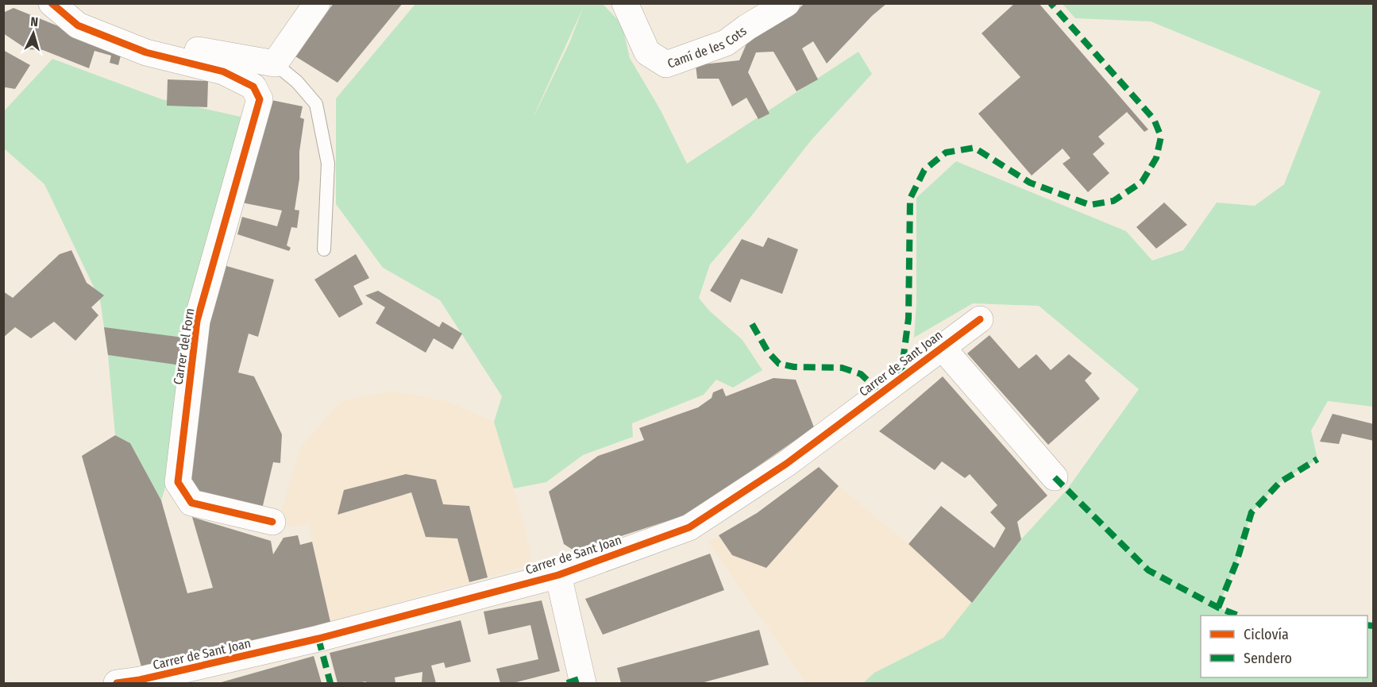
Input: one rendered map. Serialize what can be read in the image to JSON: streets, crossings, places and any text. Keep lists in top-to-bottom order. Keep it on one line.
{"streets":{"street":["Camí de les Cots","Carrer del Forn","Carrer de Sant Joan"]},"legend":["Ciclovía","Sendero"],"north":"top"}
